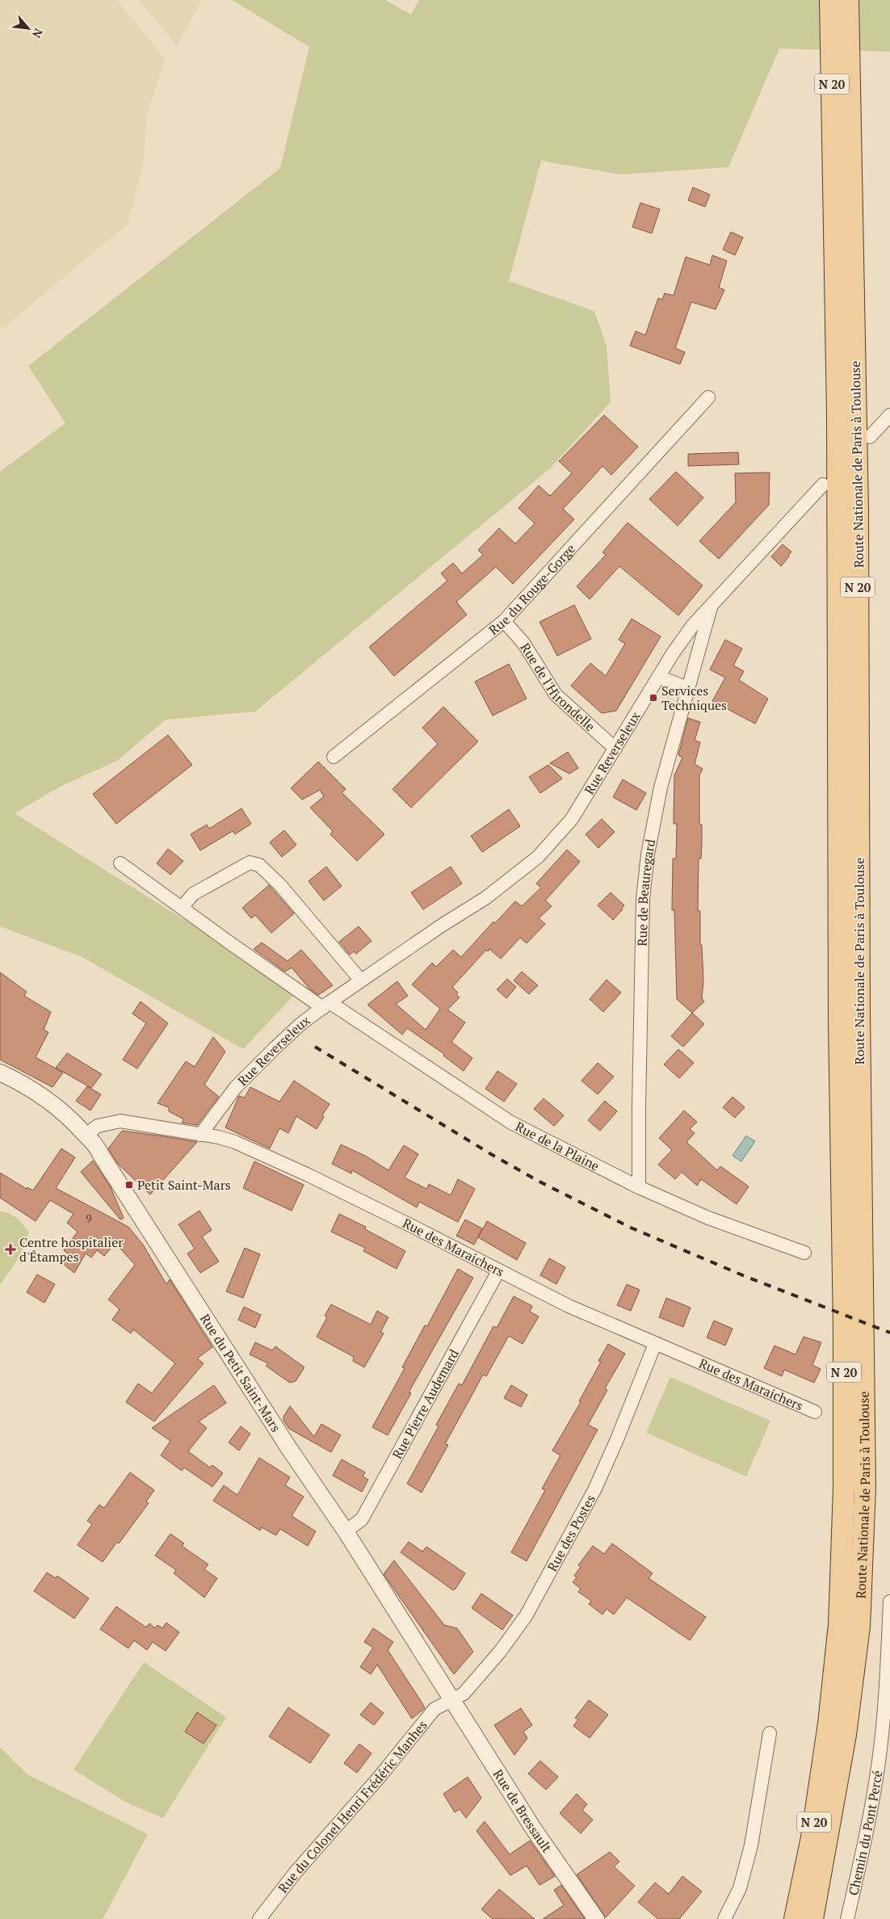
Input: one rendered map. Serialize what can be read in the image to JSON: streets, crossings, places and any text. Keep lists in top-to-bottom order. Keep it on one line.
{"streets":{"main road":["N 20","Route Nationale de Paris à Toulouse"],"street":["Rue du Rouge-Gorge","Rue de l'Hirondelle","Rue Reverseleux","Rue de Beauregard","Rue de la Plaine","Rue des Maraichers","Rue du Petit Saint-Mars","Rue Pierre Audemard","Rue des Postes","Rue du Colonel Henri Frédéric Manhes","Rue de Bressault","Chemin du Pont Percé"]},"crossings":[["Rue du Rouge-Gorge","Rue de l'Hirondelle"],["Rue de l'Hirondelle","Rue Reverseleux"],["Rue Reverseleux","Rue de Beauregard"],["Rue Reverseleux","Rue de la Plaine"],["Rue Reverseleux","Rue des Maraichers"],["Rue de Beauregard","Rue de la Plaine"],["Rue des Maraichers","Rue du Petit Saint-Mars"],["Rue des Maraichers","Rue Pierre Audemard"],["Rue des Maraichers","Rue des Postes"],["Rue du Petit Saint-Mars","Rue Pierre Audemard"],["Rue du Petit Saint-Mars","Rue des Postes"],["Rue du Petit Saint-Mars","Rue du Colonel Henri Frédéric Manhes"],["Rue du Petit Saint-Mars","Rue de Bressault"],["Rue des Postes","Rue du Colonel Henri Frédéric Manhes"],["Rue des Postes","Rue de Bressault"],["Rue du Colonel Henri Frédéric Manhes","Rue de Bressault"]],"places":{"transit":["Services Techniques","Petit Saint-Mars"],"health":["Centre hospitalier d'Étampes"]},"house_numbers":["9"],"north":"bottom right"}
